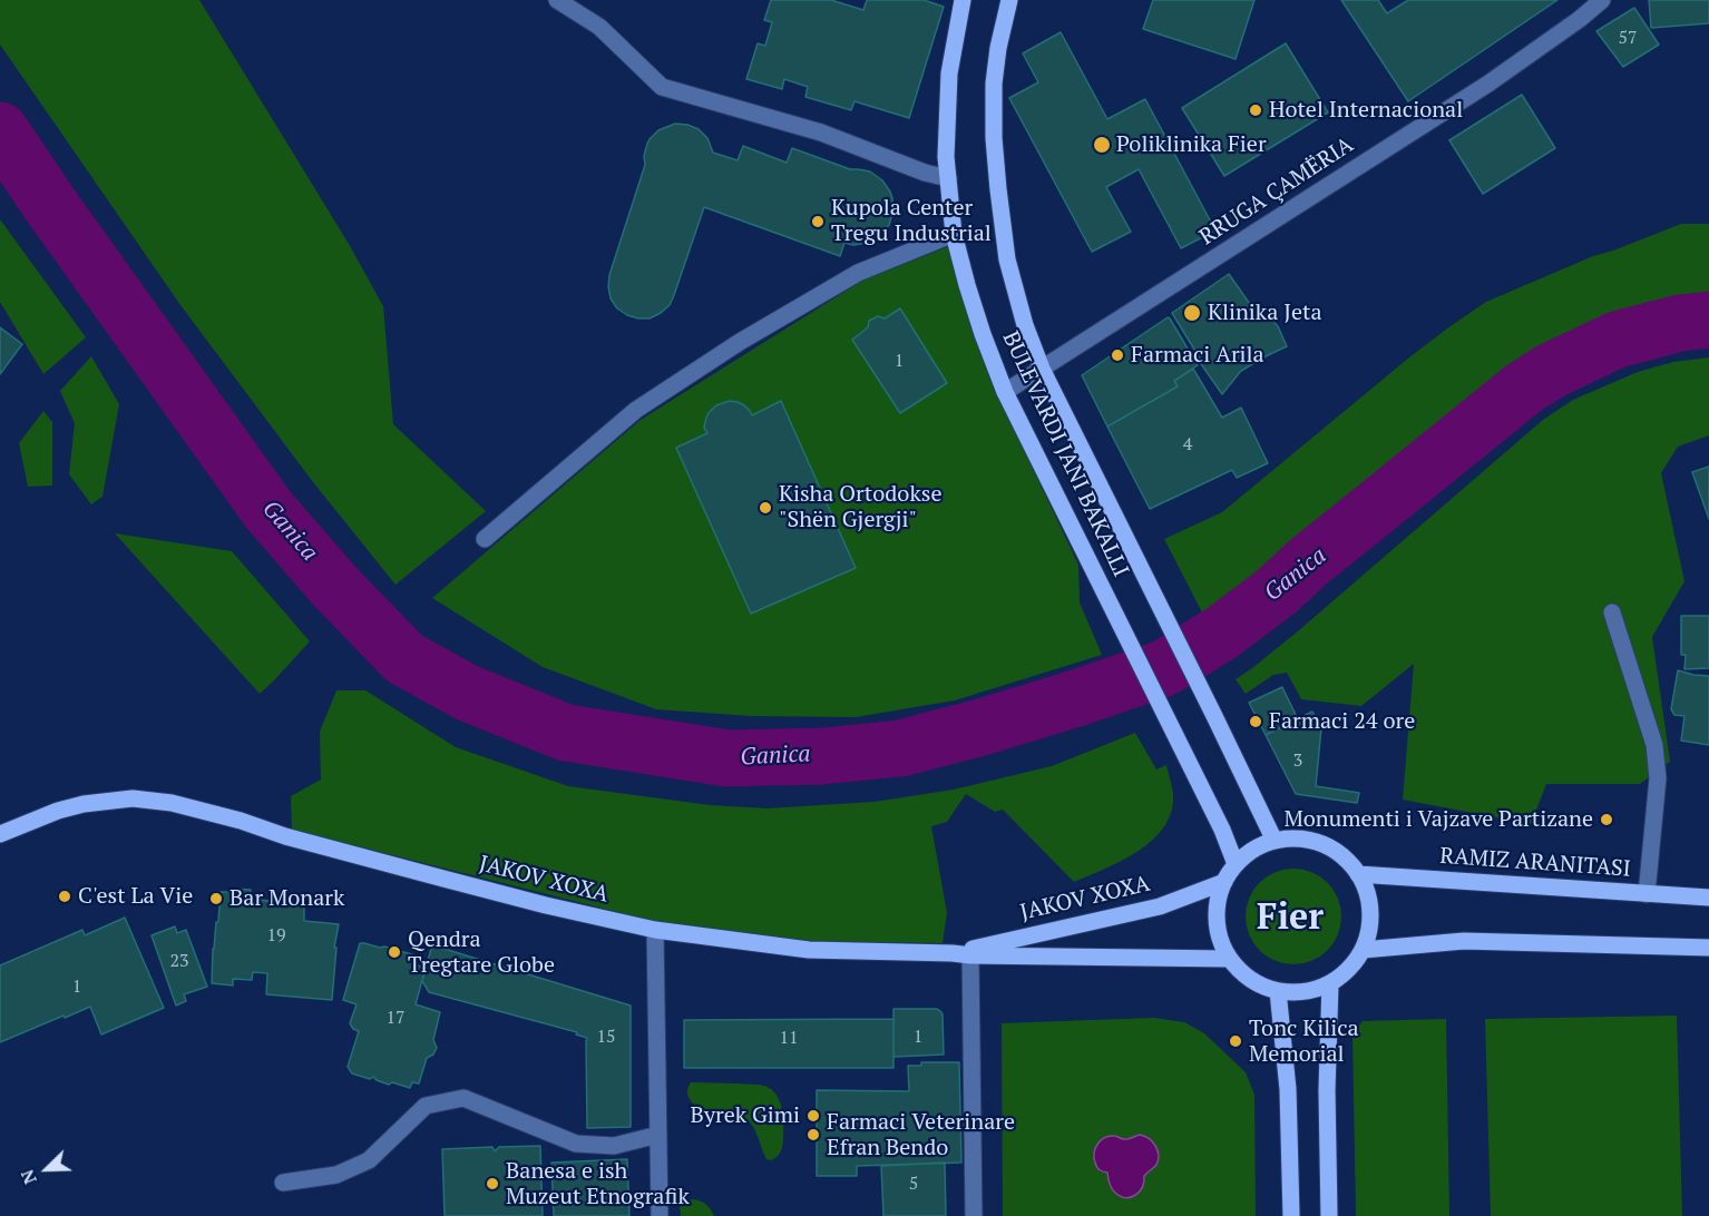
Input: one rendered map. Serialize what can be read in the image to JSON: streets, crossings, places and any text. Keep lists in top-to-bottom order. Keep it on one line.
{"streets":{"main road":["BULEVARDI JANI BAKALLI","RAMIZ ARANITASI","JAKOV XOXA"],"street":["RRUGA ÇAMËRIA"]},"crossings":[["RRUGA ÇAMËRIA","BULEVARDI JANI BAKALLI"],["BULEVARDI JANI BAKALLI","RAMIZ ARANITASI"],["BULEVARDI JANI BAKALLI","JAKOV XOXA"],["RAMIZ ARANITASI","JAKOV XOXA"]],"districts":["Fier"],"water":["Ganica"],"places":["Hotel Internacional","Poliklinika Fier","Kupola Center Tregu Industrial","Klinika Jeta","Farmaci Arila","Kisha Ortodokse \"Shën Gjergji\"","Farmaci 24 ore","Monumenti i Vajzave Partizane","C'est La Vie","Bar Monark","Qendra Tregtare Globe","Tonc Kilica Memorial","Byrek Gimi","Farmaci Veterinare Efran Bendo","Banesa e ish Muzeut Etnografik"],"house_numbers":["57","1","4","3","19","23","1","17","15","1","11","5"],"north":"bottom left"}
